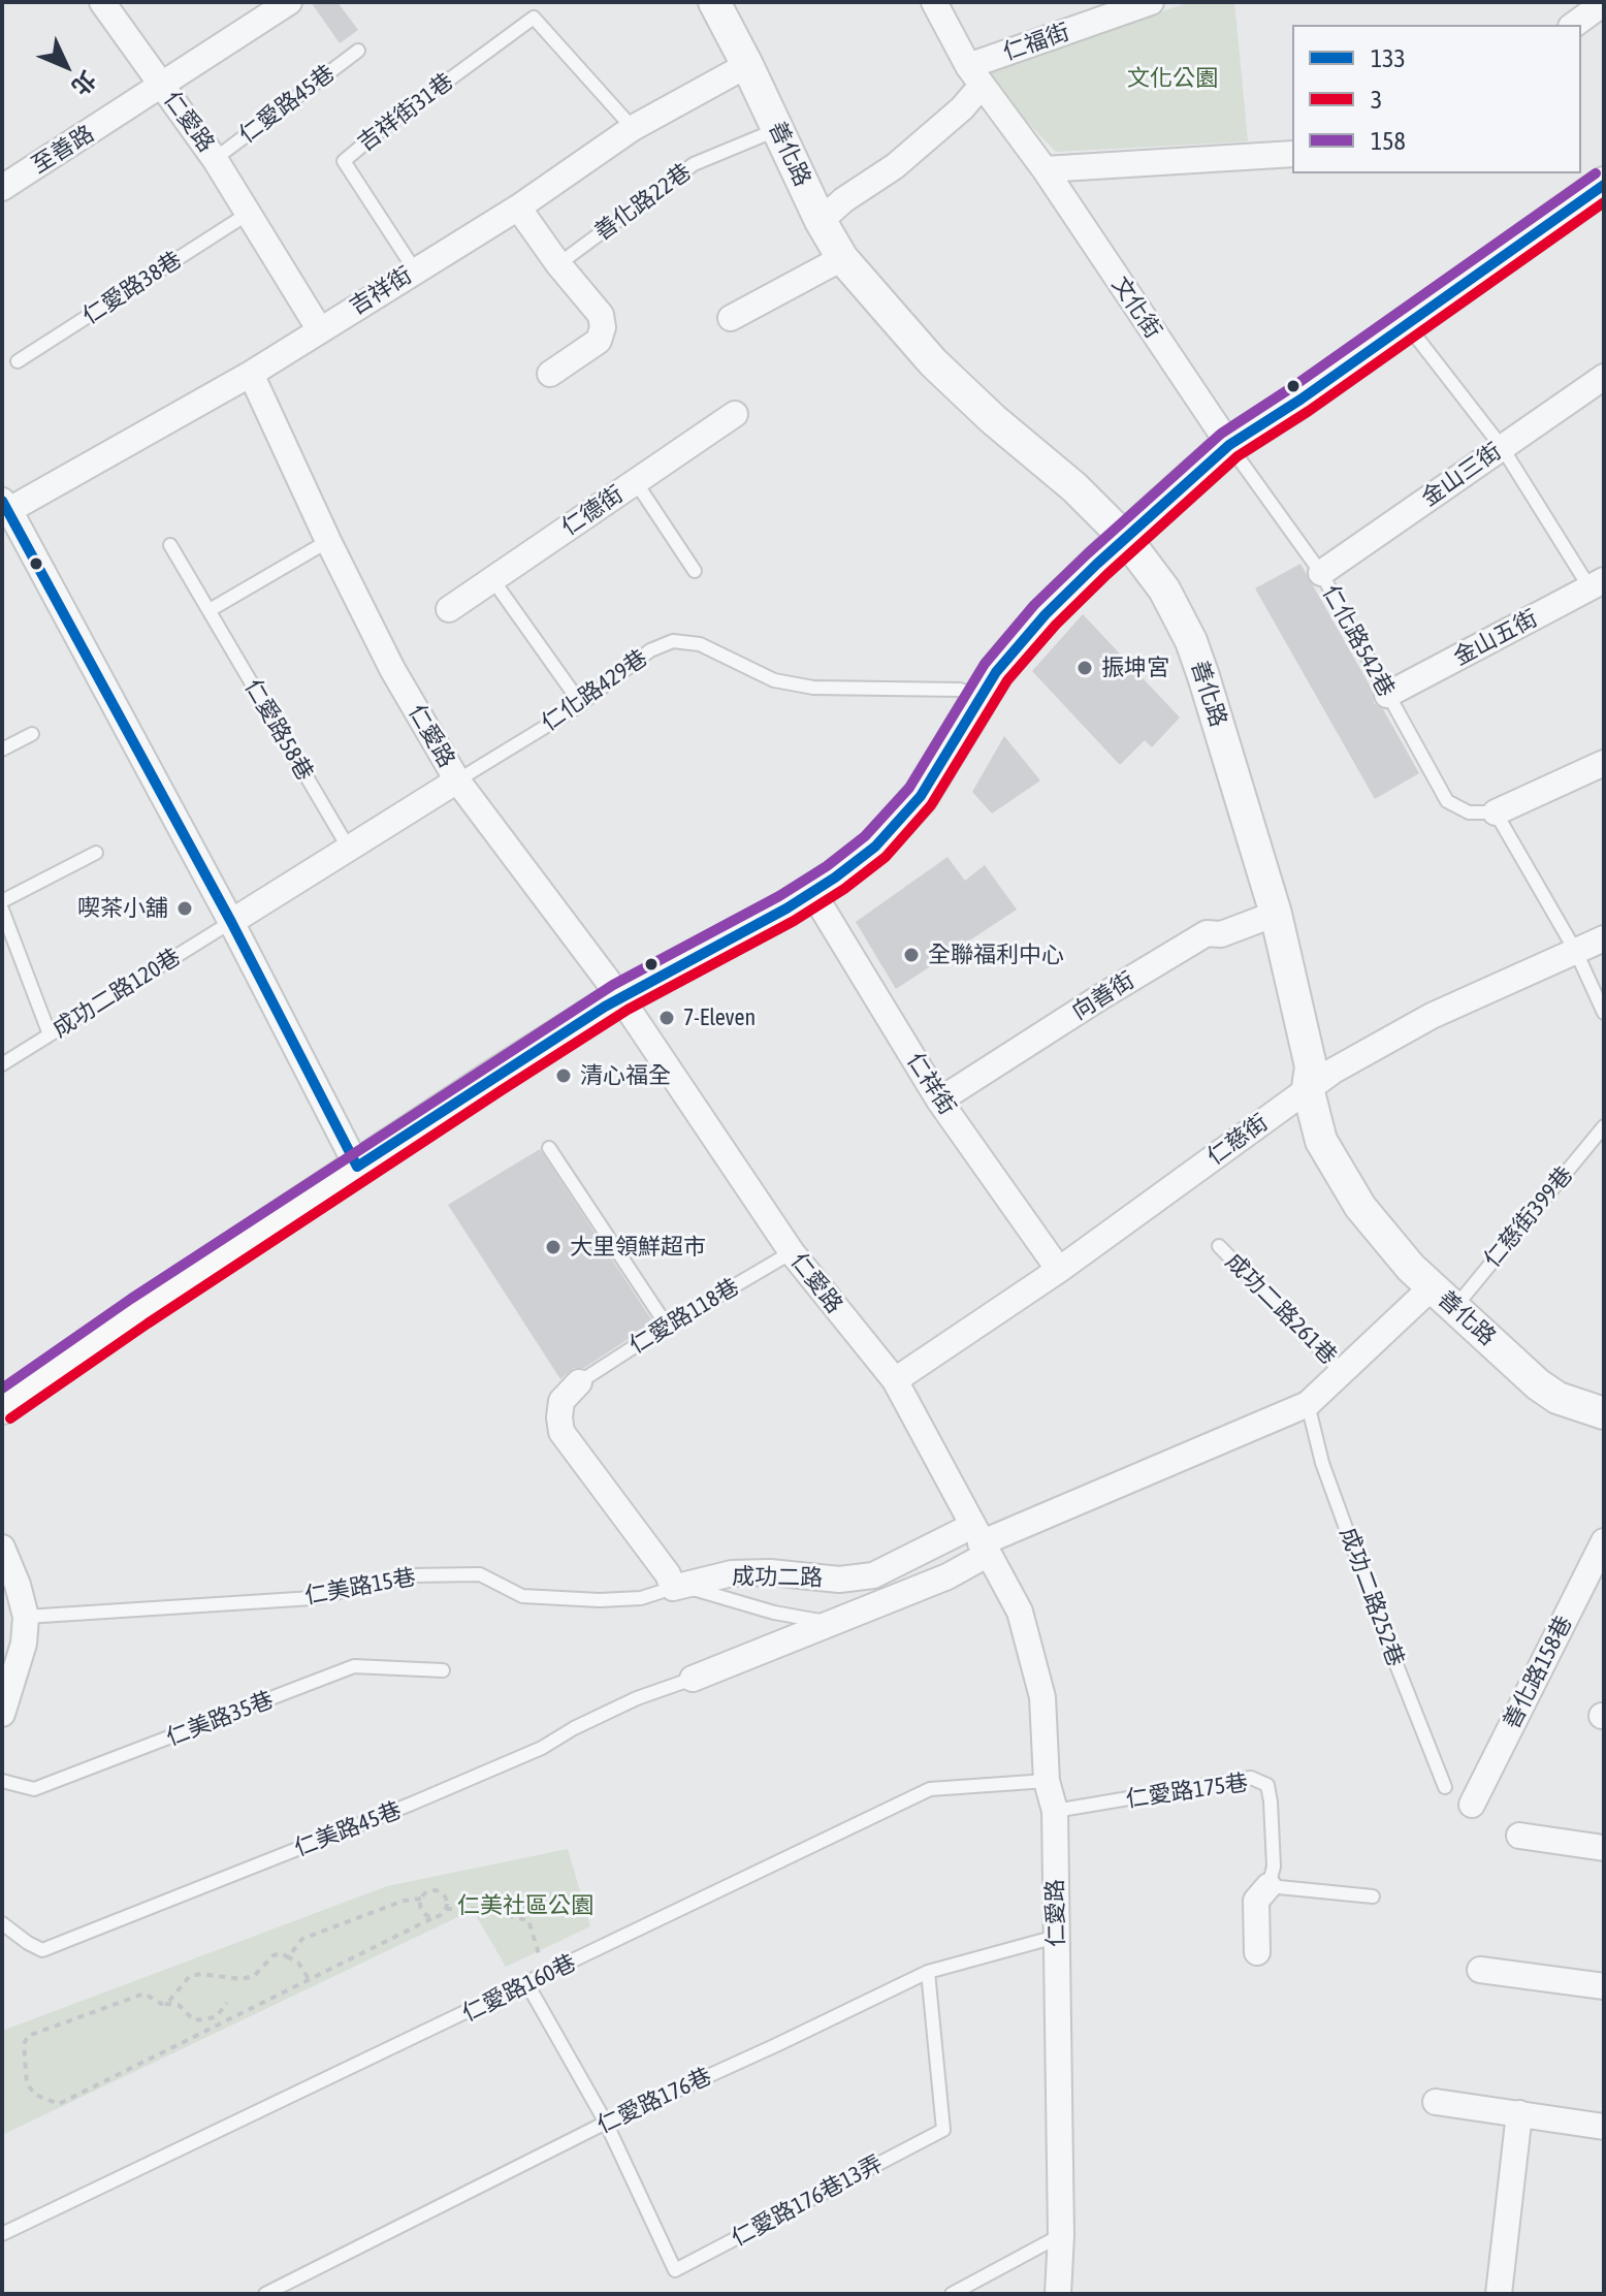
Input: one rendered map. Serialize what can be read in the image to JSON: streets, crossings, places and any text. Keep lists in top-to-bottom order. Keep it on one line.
{"streets":{"street":["仁福街","仁愛路","至善路","善化路","吉祥街","文化街","金山三街","仁德街","金山五街","向善街","仁祥街","仁慈街","成功二路","善化路158巷","仁愛路175巷"],"lane":["仁愛路45巷","吉祥街31巷","善化路22巷","仁愛路38巷","仁化路542巷","仁化路429巷","仁愛路58巷","成功二路120巷","仁慈街399巷","成功二路261巷","仁愛路118巷","仁美路15巷","成功二路252巷","仁美路35巷","仁美路45巷","仁愛路160巷","仁愛路176巷","仁愛路176巷13弄"]},"crossings":[["仁福街","文化街"],["仁愛路45巷","仁愛路"],["吉祥街31巷","吉祥街"],["仁愛路","至善路"],["仁愛路","仁愛路38巷"],["仁愛路","吉祥街"],["仁愛路","仁化路429巷"],["仁愛路","仁慈街"],["仁愛路","仁愛路118巷"],["仁愛路","成功二路"],["仁愛路","仁愛路175巷"],["仁愛路","仁愛路160巷"],["仁愛路","仁愛路176巷"],["善化路","善化路22巷"],["善化路","吉祥街"],["善化路","向善街"],["善化路","仁慈街"],["善化路","仁慈街399巷"],["善化路","成功二路"],["文化街","仁化路542巷"],["金山三街","仁化路542巷"],["金山五街","仁化路542巷"],["向善街","仁祥街"],["仁祥街","仁慈街"],["仁慈街399巷","成功二路"],["成功二路261巷","成功二路"],["成功二路","仁美路15巷"],["成功二路","成功二路252巷"],["成功二路","仁美路45巷"],["仁愛路176巷","仁愛路176巷13弄"]],"parks":["文化公園","仁美社區公園"],"places":["振坤宮","喫茶小舖","全聯福利中心","7-Eleven","清心福全","大里領鮮超市"],"lines":["transit line 158","transit line 133","transit line 3"],"legend":["133","3","158"],"north":"bottom right"}
